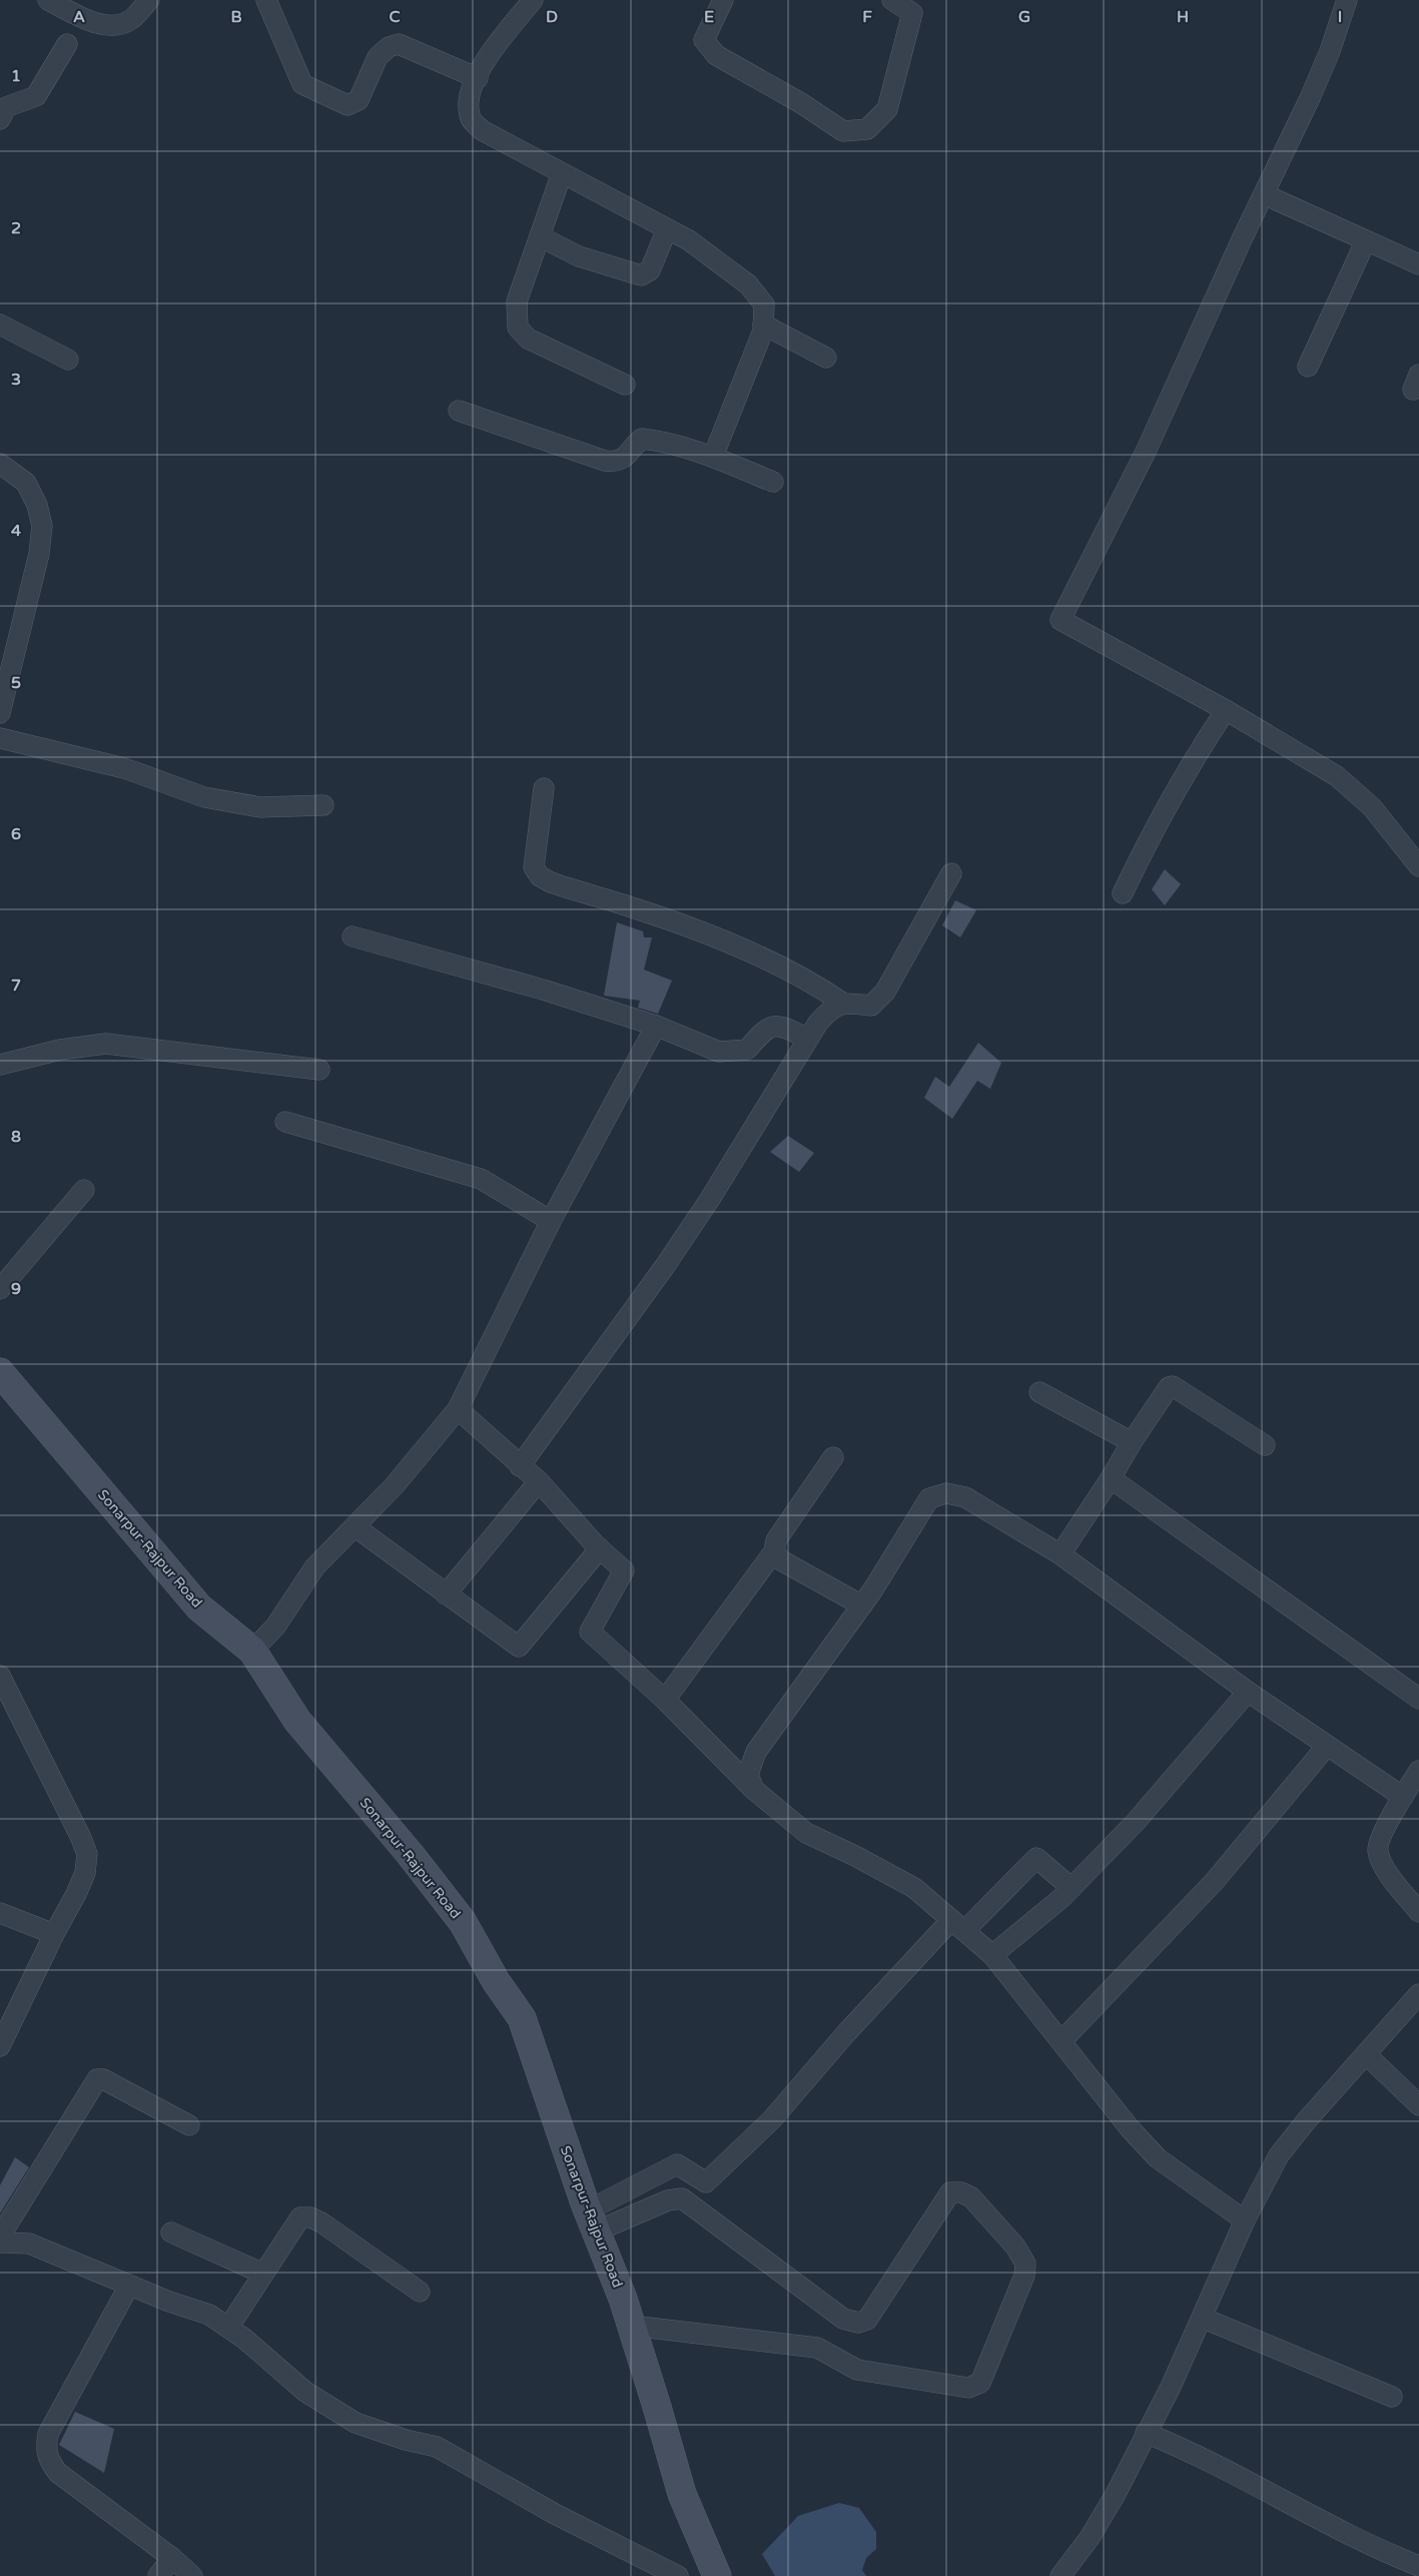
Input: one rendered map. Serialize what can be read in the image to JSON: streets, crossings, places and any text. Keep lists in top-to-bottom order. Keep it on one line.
{"streets":{"main road":["Sonarpur-Rajpur Road"]},"grid":{"columns":["A","B","C","D","E","F","G","H","I"],"rows":["1","2","3","4","5","6","7","8","9"]}}
